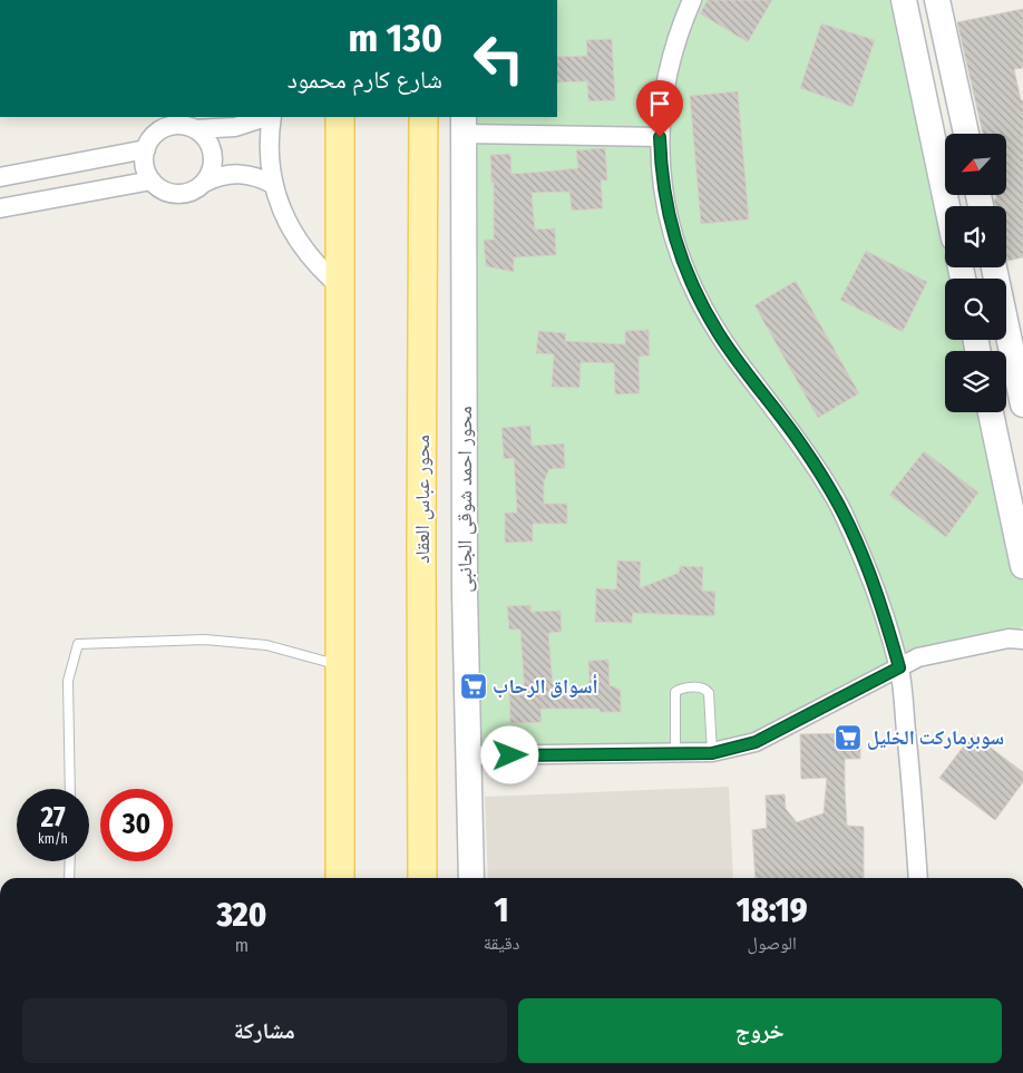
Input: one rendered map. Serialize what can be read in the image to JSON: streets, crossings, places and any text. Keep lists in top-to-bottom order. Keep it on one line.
{"streets":{"main road":["محور عباس العقاد"],"street":["محور احمد شوقى الجانبى"]},"places":{"supermarket":["أسواق الرحاب","سوبرماركت الخليل"]},"north":"bottom left","page":{"turn":["130 m","شارع كارم محمود"],"speed":"27 km/h","limit":"30","eta":["18:19","الوصول","1","دقيقة","320","m"],"buttons":["خروج","مشاركة"]}}
